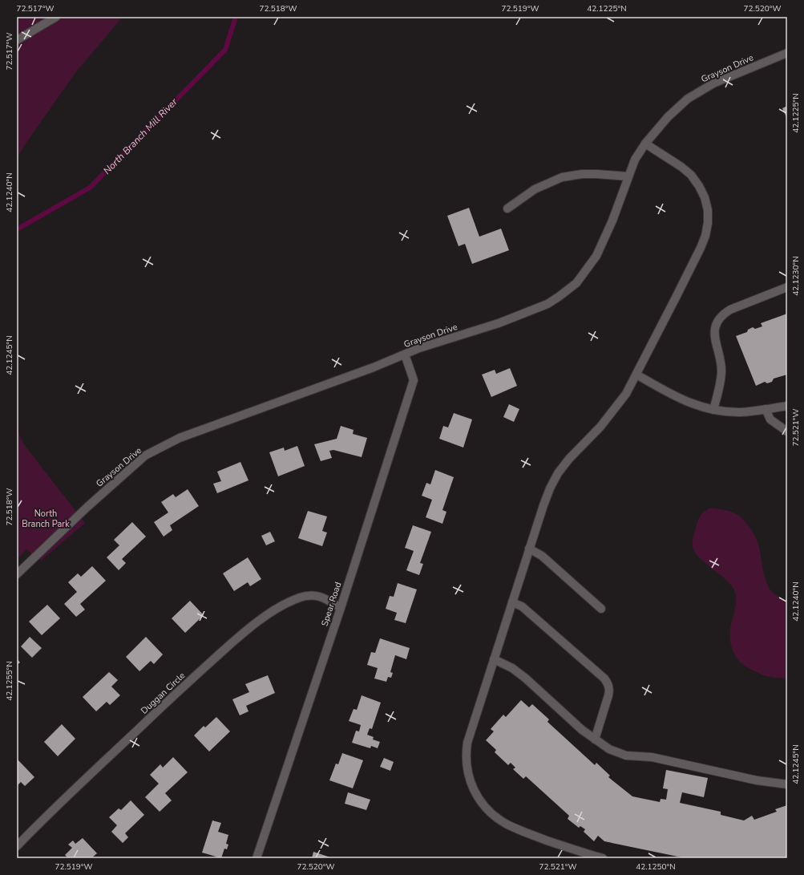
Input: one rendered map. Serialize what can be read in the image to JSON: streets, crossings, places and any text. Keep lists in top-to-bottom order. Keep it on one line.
{"streets":{"street":["Grayson Drive","Spear Road","Duggan Circle"]},"crossings":[["Grayson Drive","Spear Road"],["Spear Road","Duggan Circle"]],"water":["North Branch Mill River"],"parks":["North Branch Park"],"coordinates":["72.517°W","72.518°W","72.519°W","42.1225°N","72.520°W","42.1240°N","42.1230°N","42.1245°N","72.521°W","42.1255°N","42.1250°N"]}
